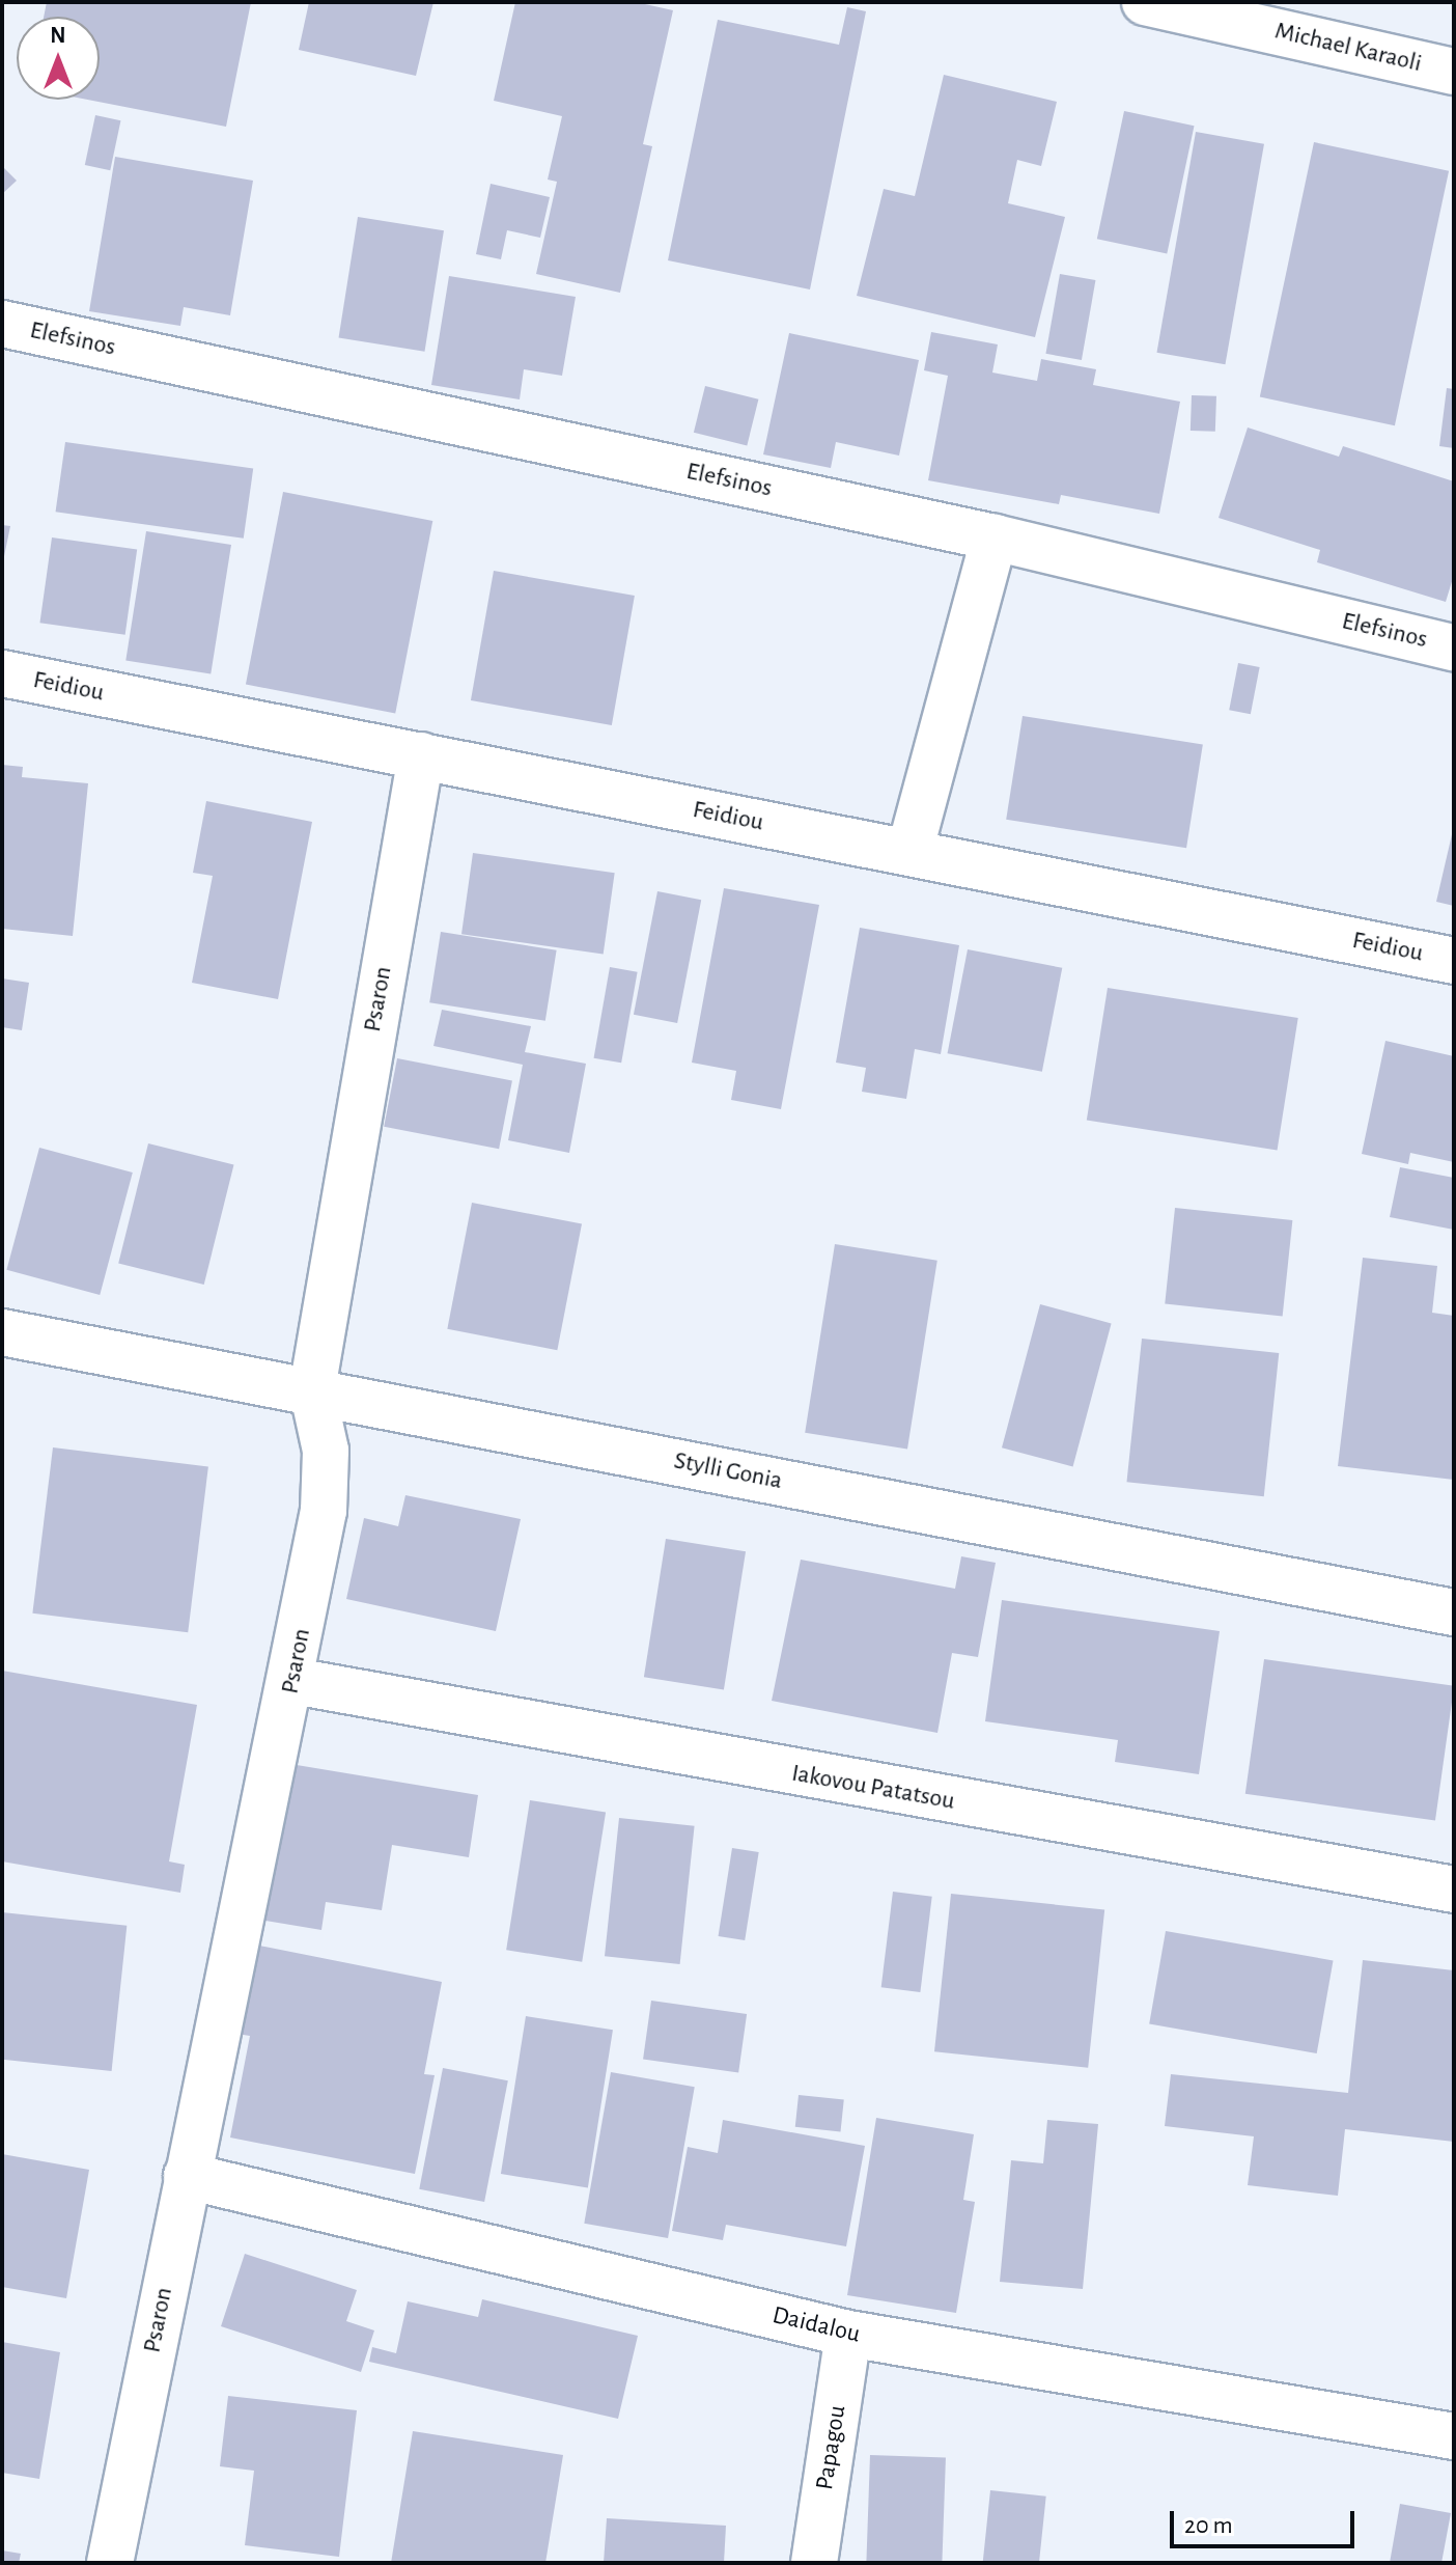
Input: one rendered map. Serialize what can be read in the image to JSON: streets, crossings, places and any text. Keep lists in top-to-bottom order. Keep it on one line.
{"streets":{"street":["Michael Karaoli","Elefsinos","Feidiou","Psaron","Stylli Gonia","Iakovou Patatsou","Daidalou","Papagou"]},"crossings":[["Feidiou","Psaron"],["Psaron","Stylli Gonia"],["Psaron","Iakovou Patatsou"],["Psaron","Daidalou"],["Daidalou","Papagou"]],"scale_bar":"20 m","north":"top"}
